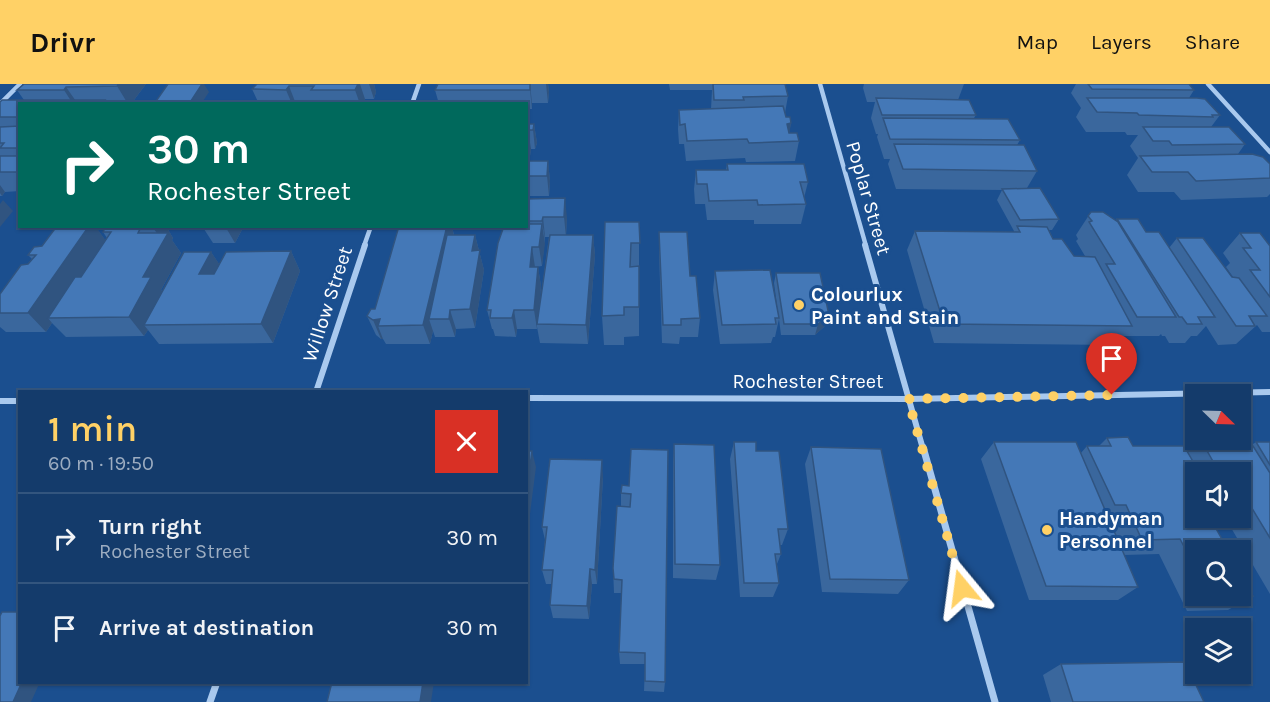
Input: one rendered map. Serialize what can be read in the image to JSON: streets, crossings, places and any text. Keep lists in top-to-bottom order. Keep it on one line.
{"streets":{"street":["Poplar Street","Willow Street","Rochester Street"]},"crossings":[["Poplar Street","Rochester Street"]],"places":["Colourlux Paint and Stain","Handyman Personnel"],"north":"bottom right","page":{"header":"Drivr","nav":["Map","Layers","Share"],"turn":["30 m","Rochester Street"],"heading":["1 min","60 m · 19:50"],"list":[{"name":"Turn right","note":"Rochester Street","value":"30 m"},{"name":"Arrive at destination","value":"30 m"}]}}
